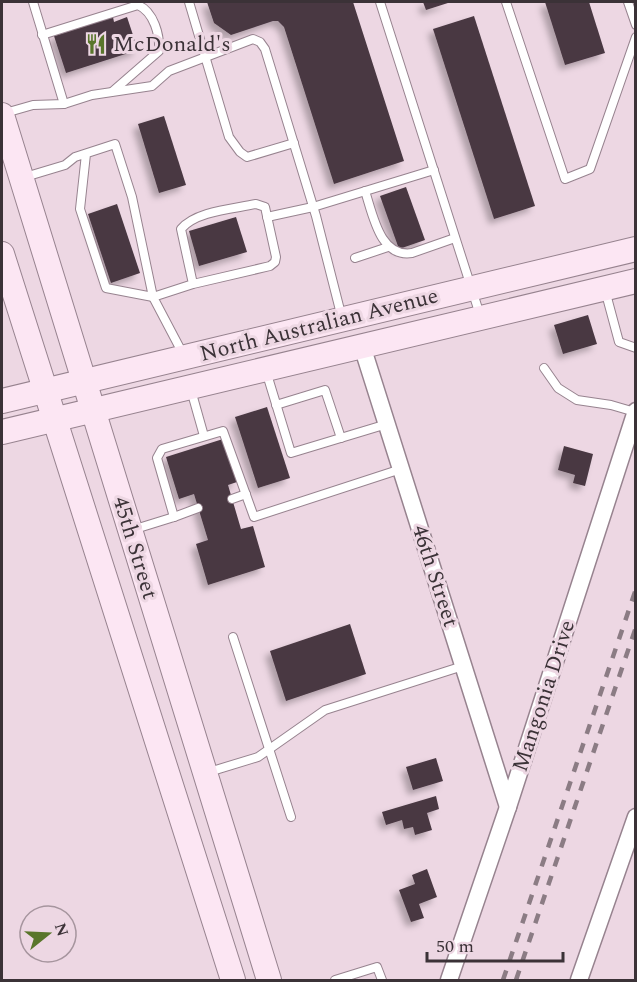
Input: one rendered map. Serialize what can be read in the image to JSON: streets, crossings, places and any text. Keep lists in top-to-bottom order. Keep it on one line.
{"streets":{"main road":["North Australian Avenue","45th Street"],"street":["46th Street","Mangonia Drive"]},"crossings":[["North Australian Avenue","45th Street"],["North Australian Avenue","46th Street"],["46th Street","Mangonia Drive"]],"places":{"restaurant":["McDonald's"]},"scale_bar":"50 m","north":"right"}
